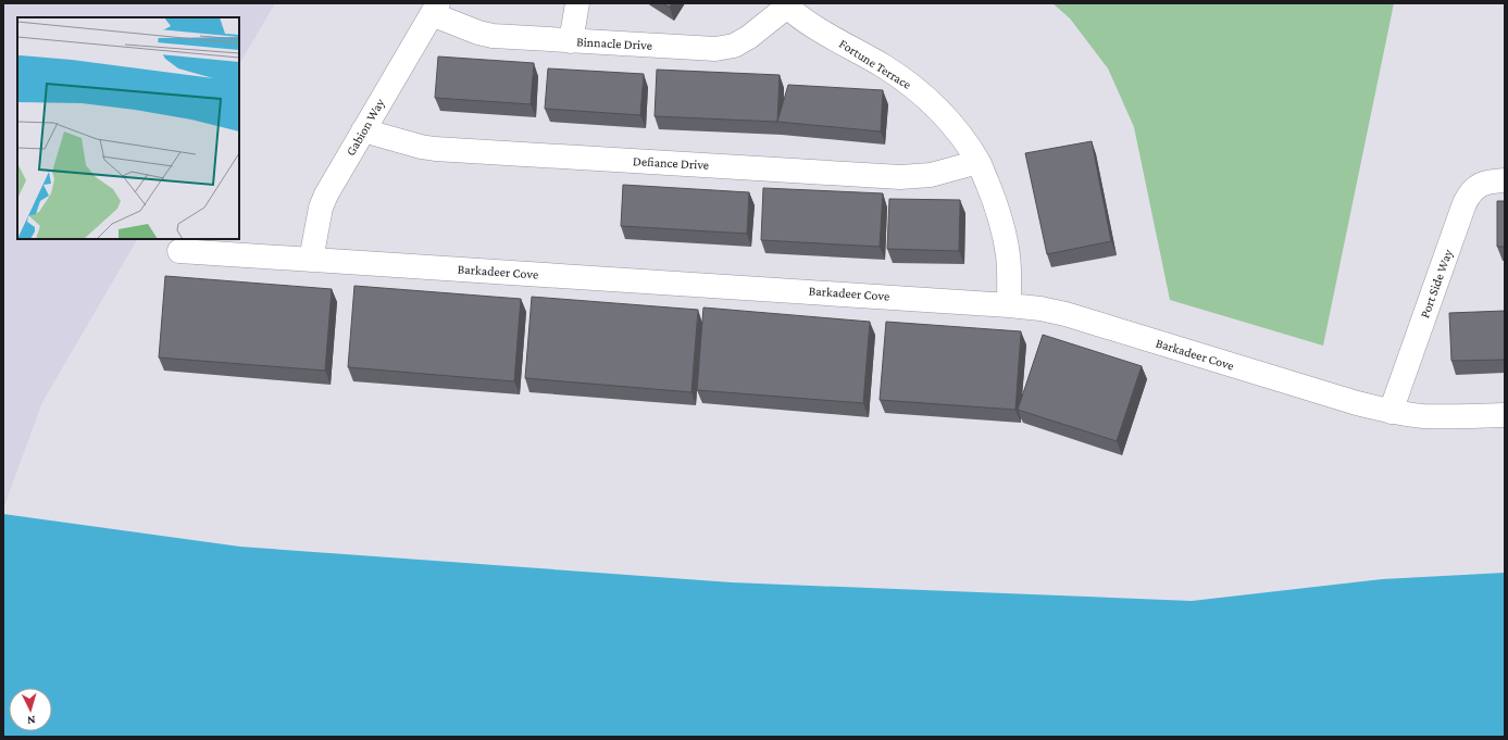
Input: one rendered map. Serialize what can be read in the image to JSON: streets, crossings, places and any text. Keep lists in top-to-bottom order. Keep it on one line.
{"streets":{"street":["Binnacle Drive","Fortune Terrace","Gabion Way","Defiance Drive","Barkadeer Cove","Port Side Way"]},"crossings":[["Binnacle Drive","Fortune Terrace"],["Binnacle Drive","Gabion Way"],["Fortune Terrace","Defiance Drive"],["Fortune Terrace","Barkadeer Cove"],["Gabion Way","Defiance Drive"],["Gabion Way","Barkadeer Cove"],["Barkadeer Cove","Port Side Way"]],"north":"bottom"}
